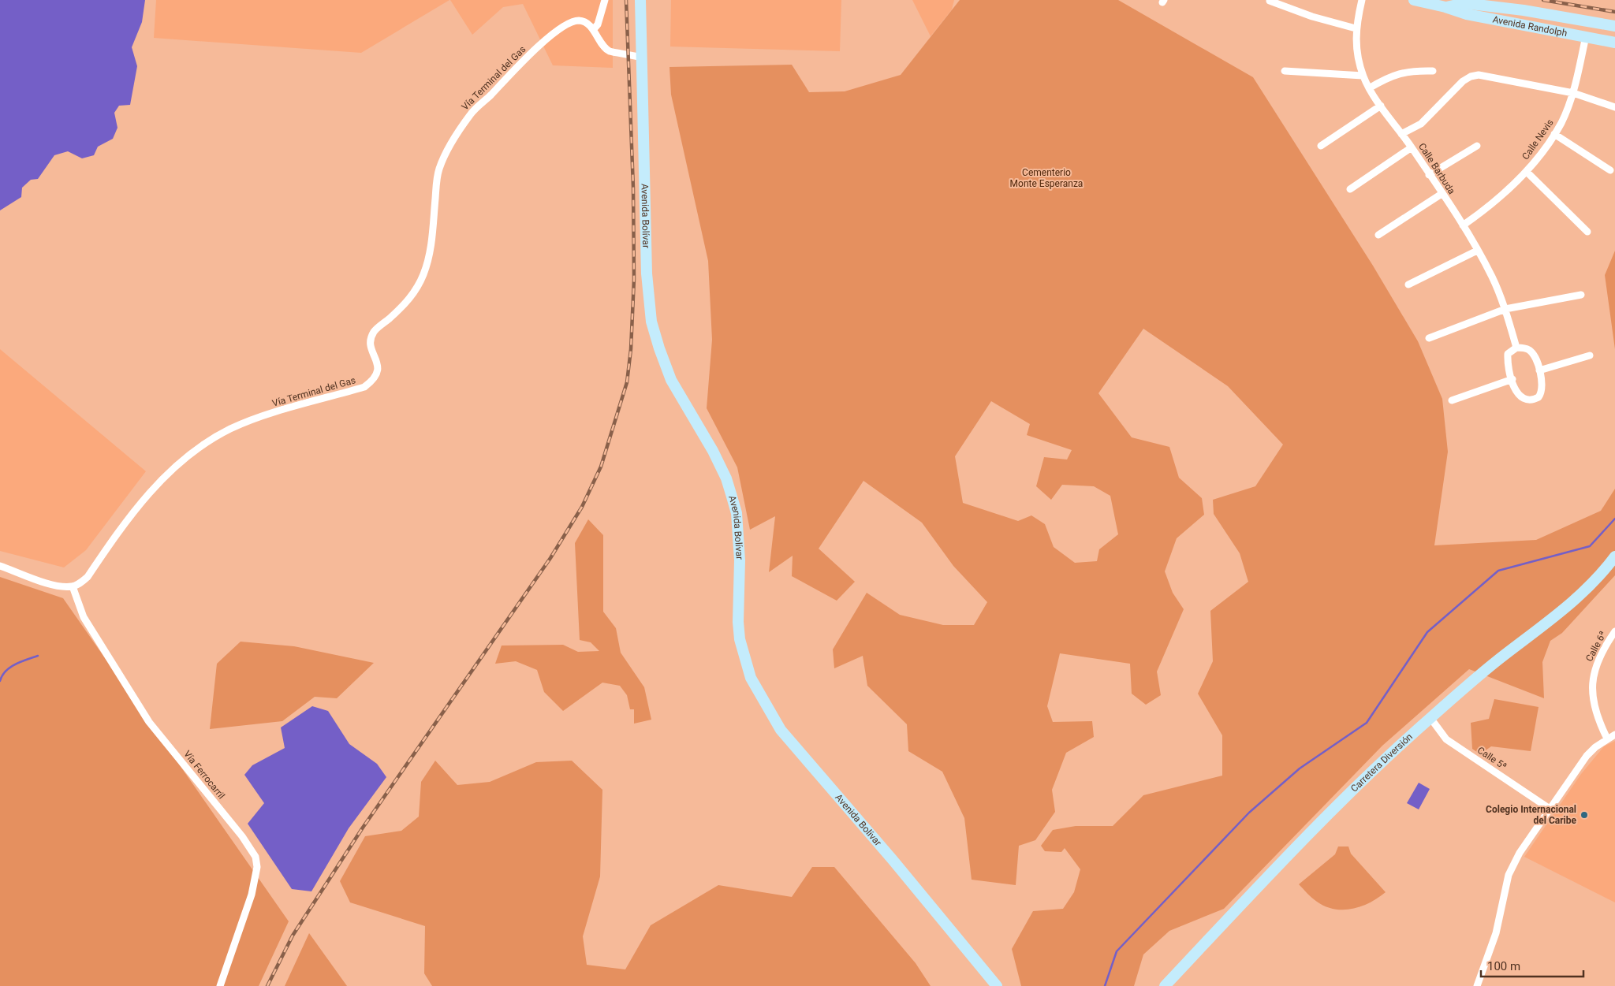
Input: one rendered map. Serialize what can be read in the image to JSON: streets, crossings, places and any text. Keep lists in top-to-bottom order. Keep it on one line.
{"streets":{"main road":["Avenida Randolph","Avenida Bolívar","Carretera Diversión"],"street":["Vía Terminal del Gas","Calle Nevis","Calle Barbuda","Calle 6ª","Calle 5ª","Vía Ferrocarril"]},"crossings":[["Avenida Randolph","Calle Nevis"],["Vía Terminal del Gas","Avenida Bolívar"],["Vía Terminal del Gas","Vía Ferrocarril"],["Calle Nevis","Calle Barbuda"],["Calle 5ª","Carretera Diversión"]],"parks":["Cementerio Monte Esperanza"],"places":["Colegio Internacional del Caribe"],"scale_bar":"100 m"}
